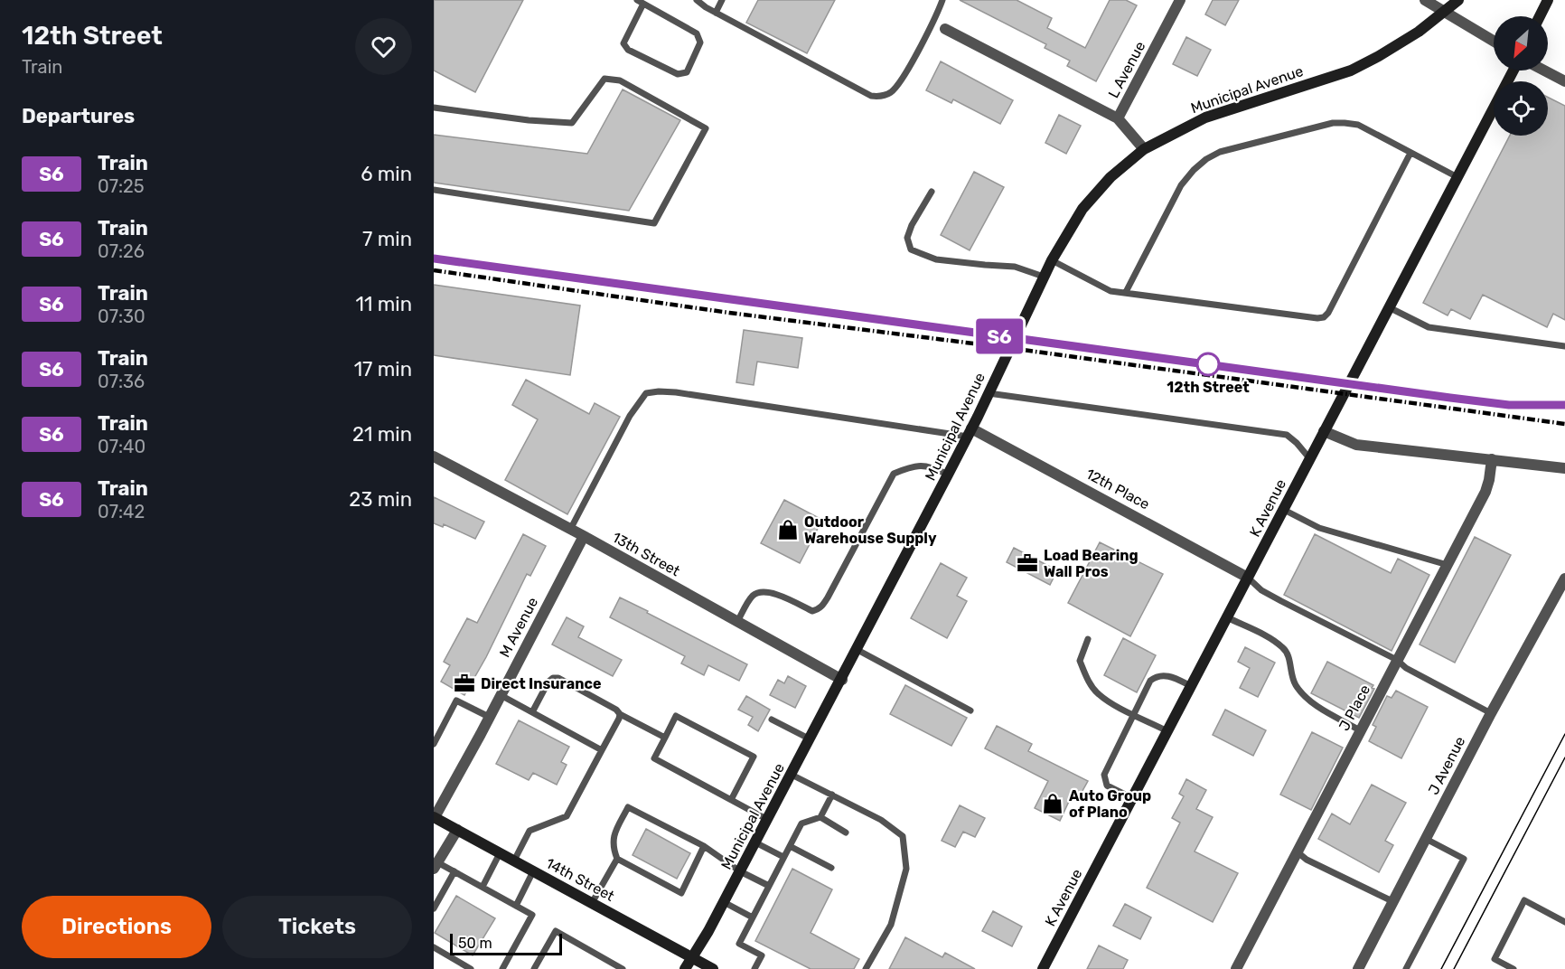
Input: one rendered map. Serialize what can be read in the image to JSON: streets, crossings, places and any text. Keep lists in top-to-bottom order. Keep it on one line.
{"streets":{"main road":["Municipal Avenue","K Avenue","14th Street"],"street":["L Avenue","12th Place","13th Street","M Avenue","J Place","J Avenue"]},"crossings":[["L Avenue","Municipal Avenue"],["Municipal Avenue","12th Place"],["Municipal Avenue","13th Street"],["Municipal Avenue","14th Street"],["12th Place","K Avenue"],["13th Street","M Avenue"],["M Avenue","14th Street"]],"places":{"other":["12th Street"],"shop":["Outdoor Warehouse Supply","Auto Group of Plano"],"office":["Load Bearing Wall Pros","Direct Insurance"]},"scale_bar":"50 m","north":"bottom left","page":{"heading":[["12th Street","Train"],"Departures"],"on_map":"S6","list":[{"mark":"S6","name":"Train","note":"07:25","value":"6 min"},{"mark":"S6","name":"Train","note":"07:26","value":"7 min"},{"mark":"S6","name":"Train","note":"07:30","value":"11 min"},{"mark":"S6","name":"Train","note":"07:36","value":"17 min"},{"mark":"S6","name":"Train","note":"07:40","value":"21 min"},{"mark":"S6","name":"Train","note":"07:42","value":"23 min"}],"buttons":["Directions","Tickets"],"scale":"50 m"}}
